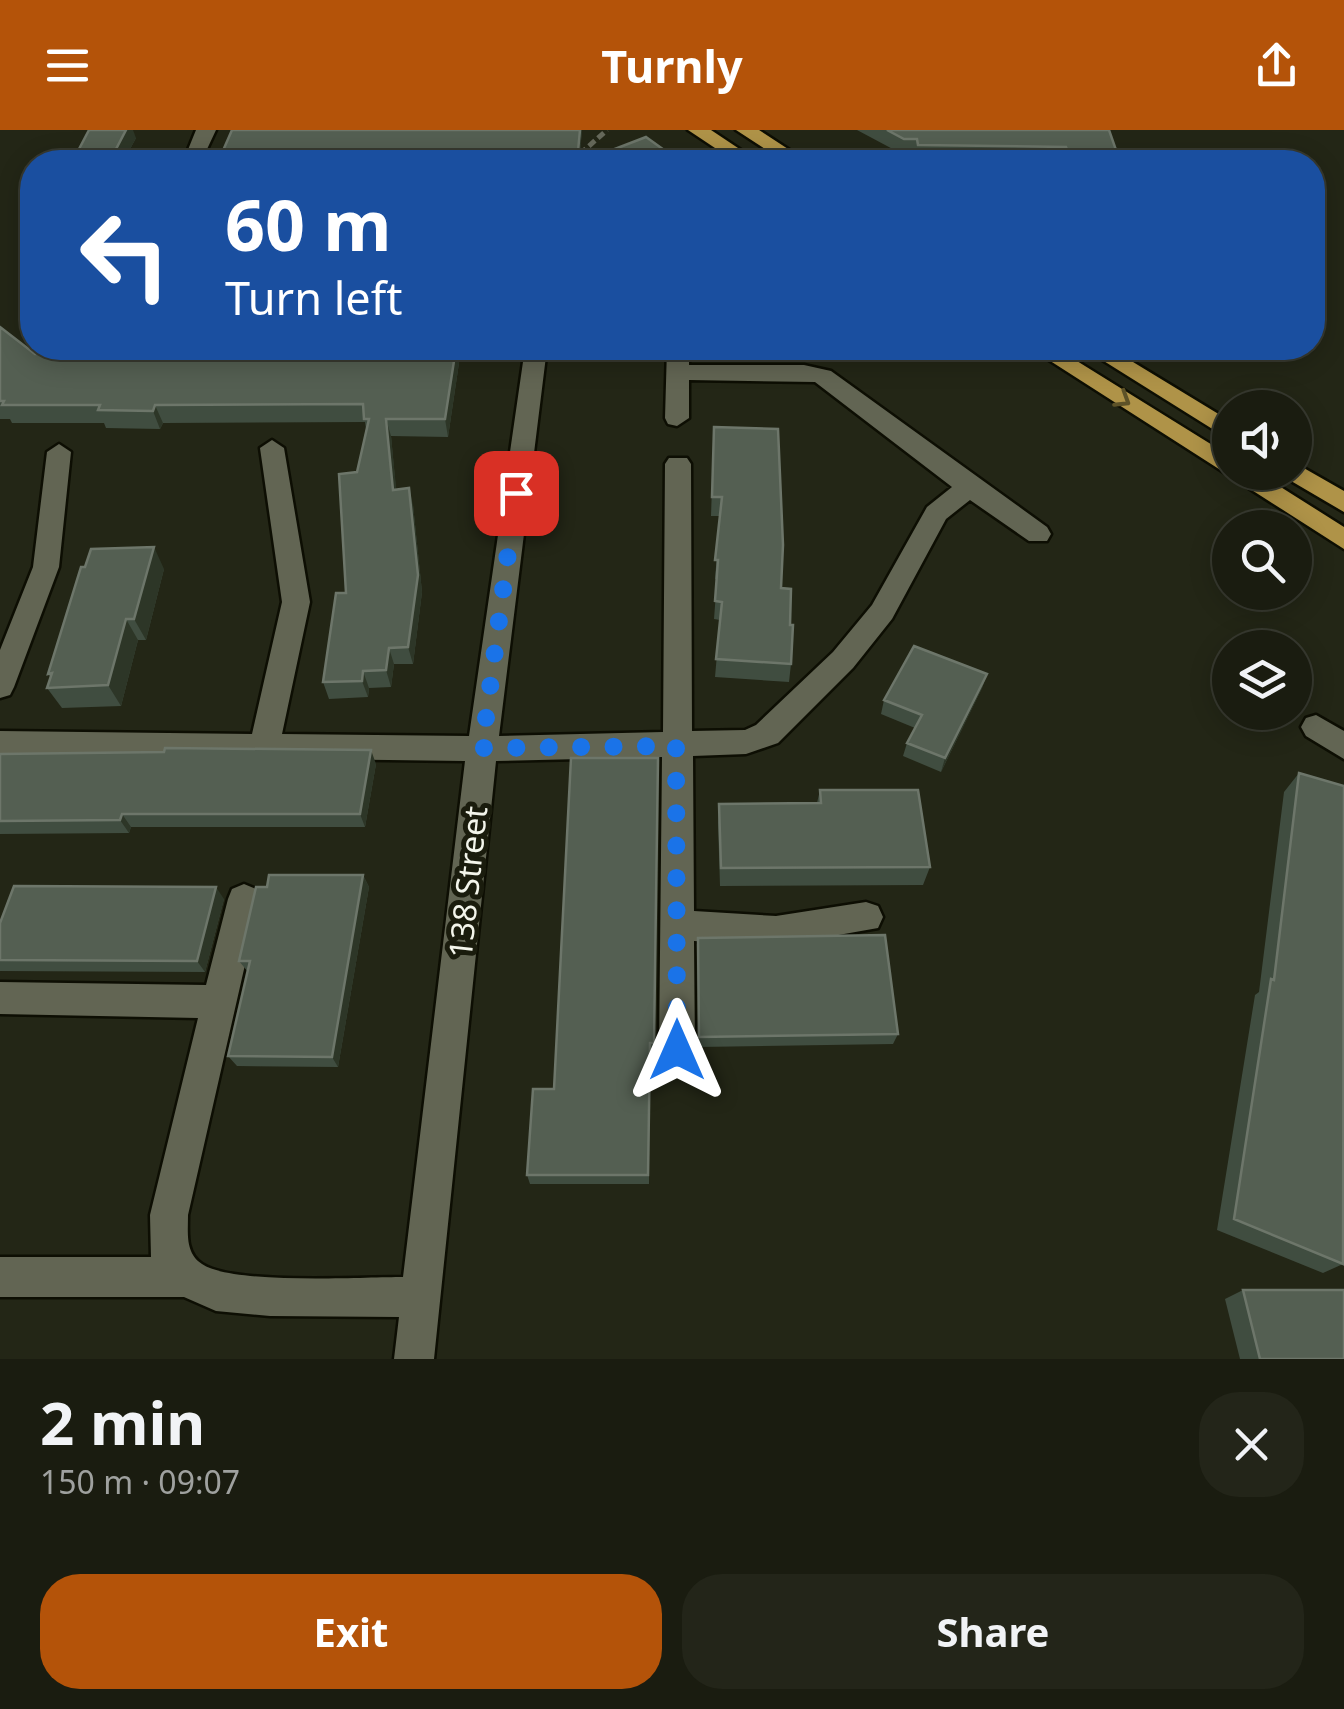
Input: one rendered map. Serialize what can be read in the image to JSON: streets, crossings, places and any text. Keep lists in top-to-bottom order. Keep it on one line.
{"streets":{"street":["138 Street"]},"page":{"header":"Turnly","turn":["60 m","Turn left"],"heading":["2 min","150 m · 09:07"],"buttons":["Exit","Share"]}}
